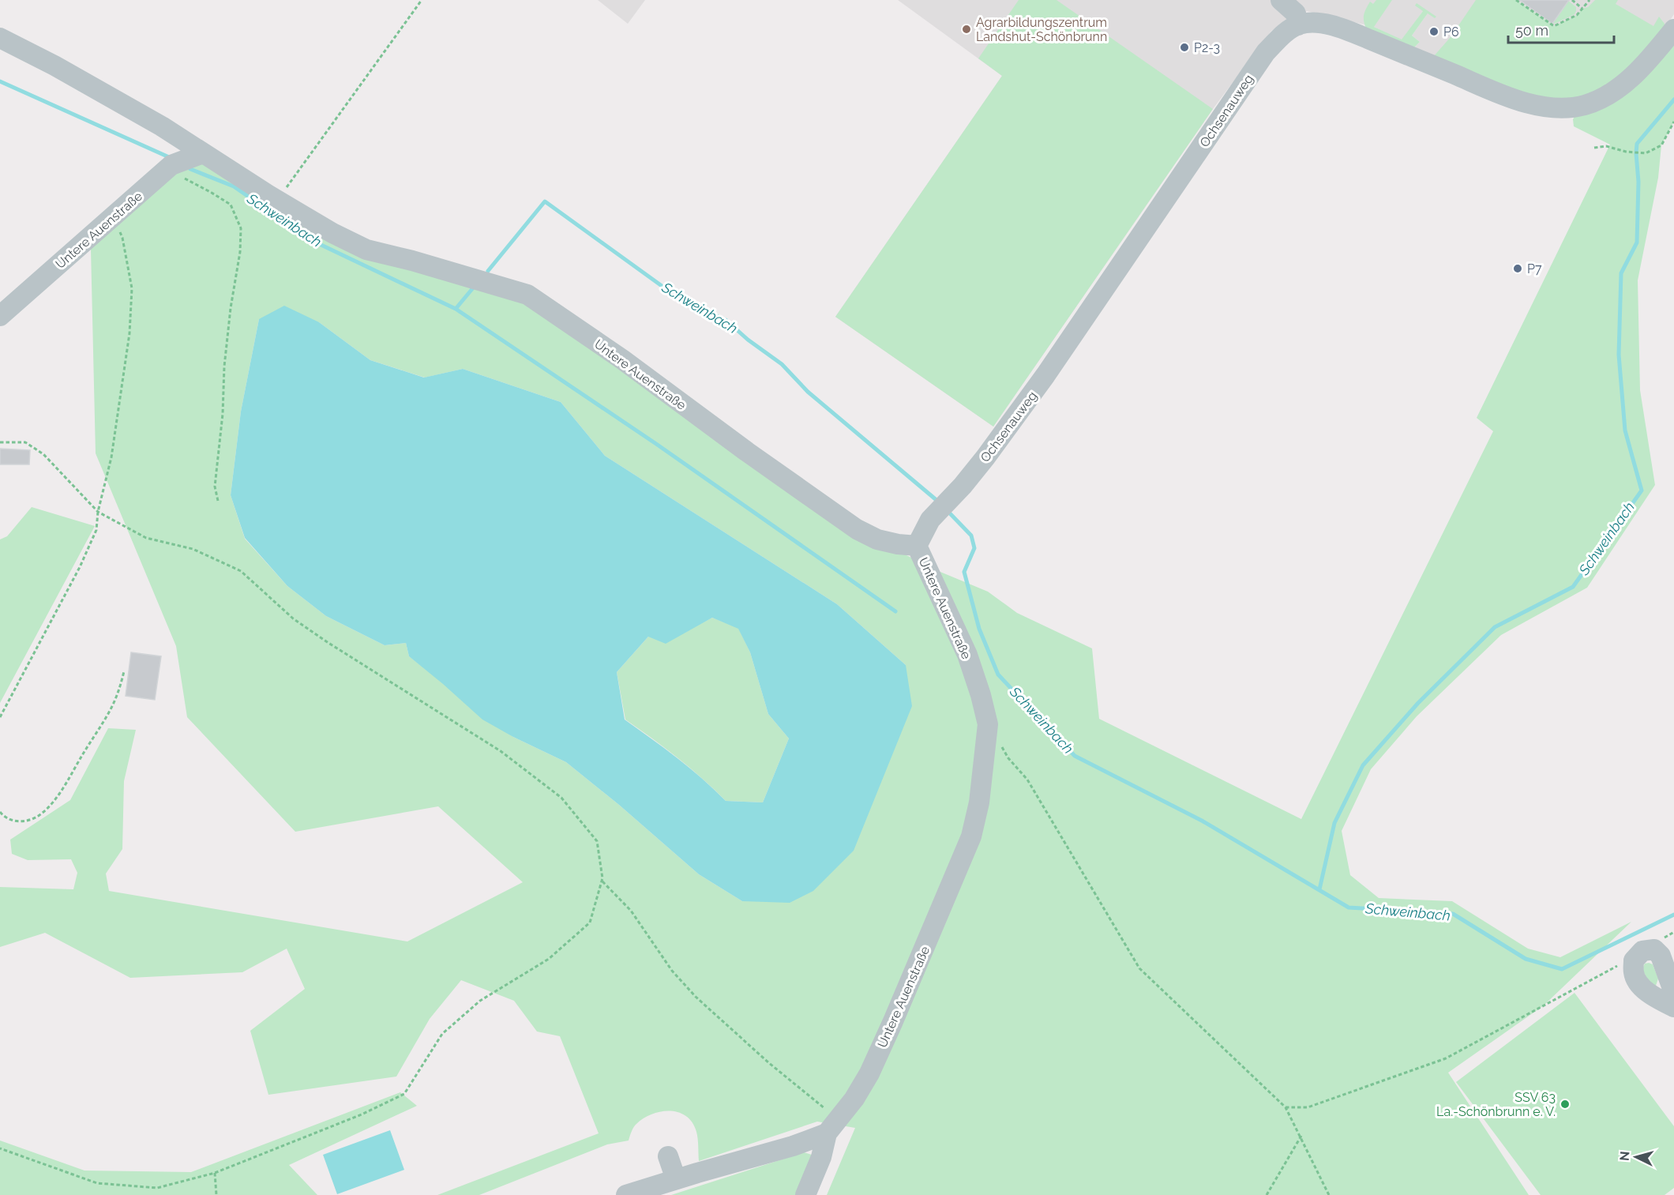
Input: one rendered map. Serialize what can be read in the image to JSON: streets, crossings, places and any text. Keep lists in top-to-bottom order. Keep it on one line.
{"streets":{"street":["Ochsenauweg","Untere Auenstraße"]},"crossings":[["Ochsenauweg","Untere Auenstraße"]],"water":["Schweinbach"],"places":["Agrarbildungszentrum Landshut-Schönbrunn","P6","P2-3","P7","SSV 63 La.-Schönbrunn e. V."],"scale_bar":"50 m","north":"left"}
